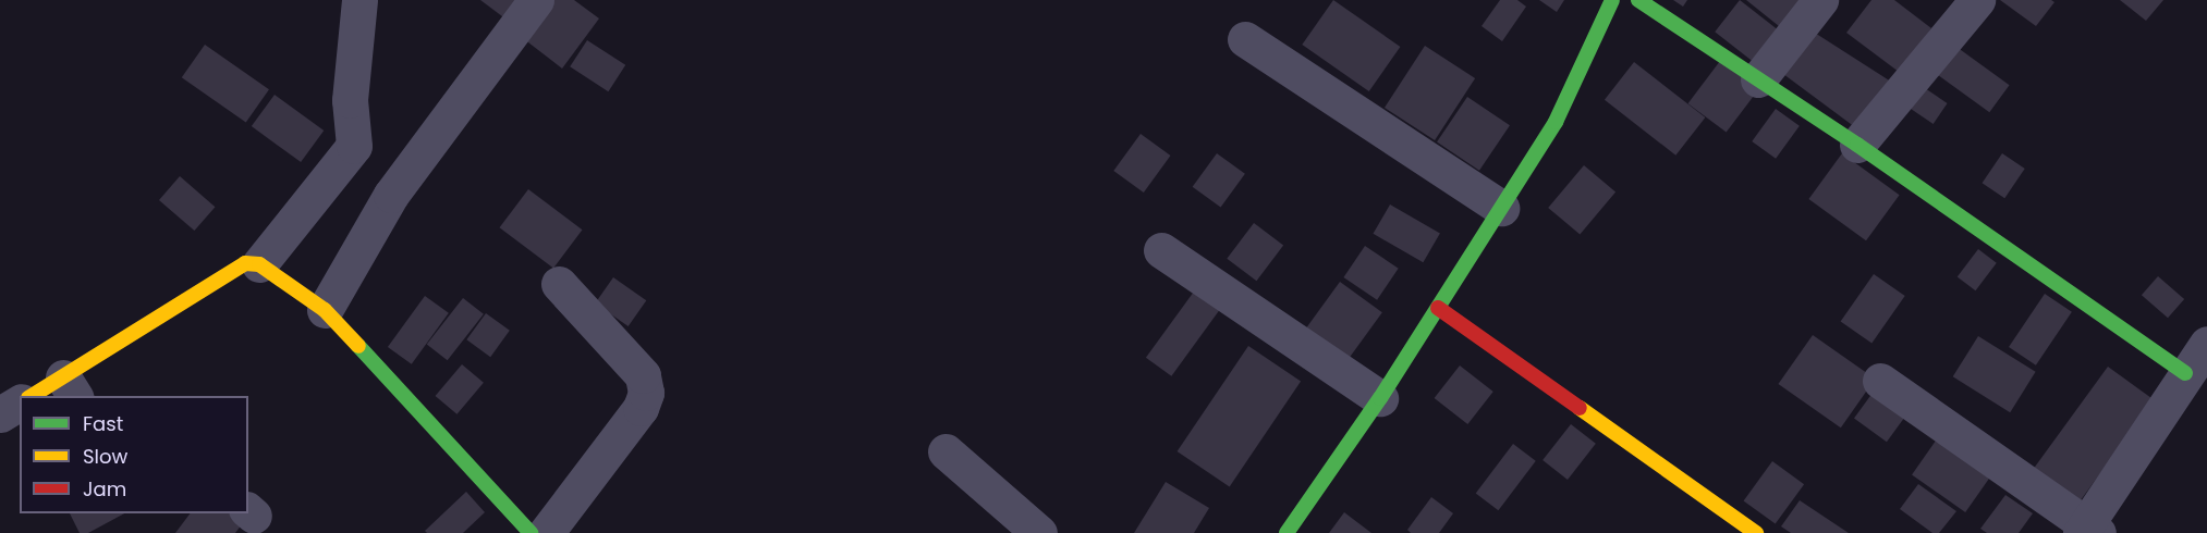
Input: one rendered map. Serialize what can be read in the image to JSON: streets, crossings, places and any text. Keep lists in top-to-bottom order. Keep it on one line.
{"legend":["Fast","Slow","Jam"]}
